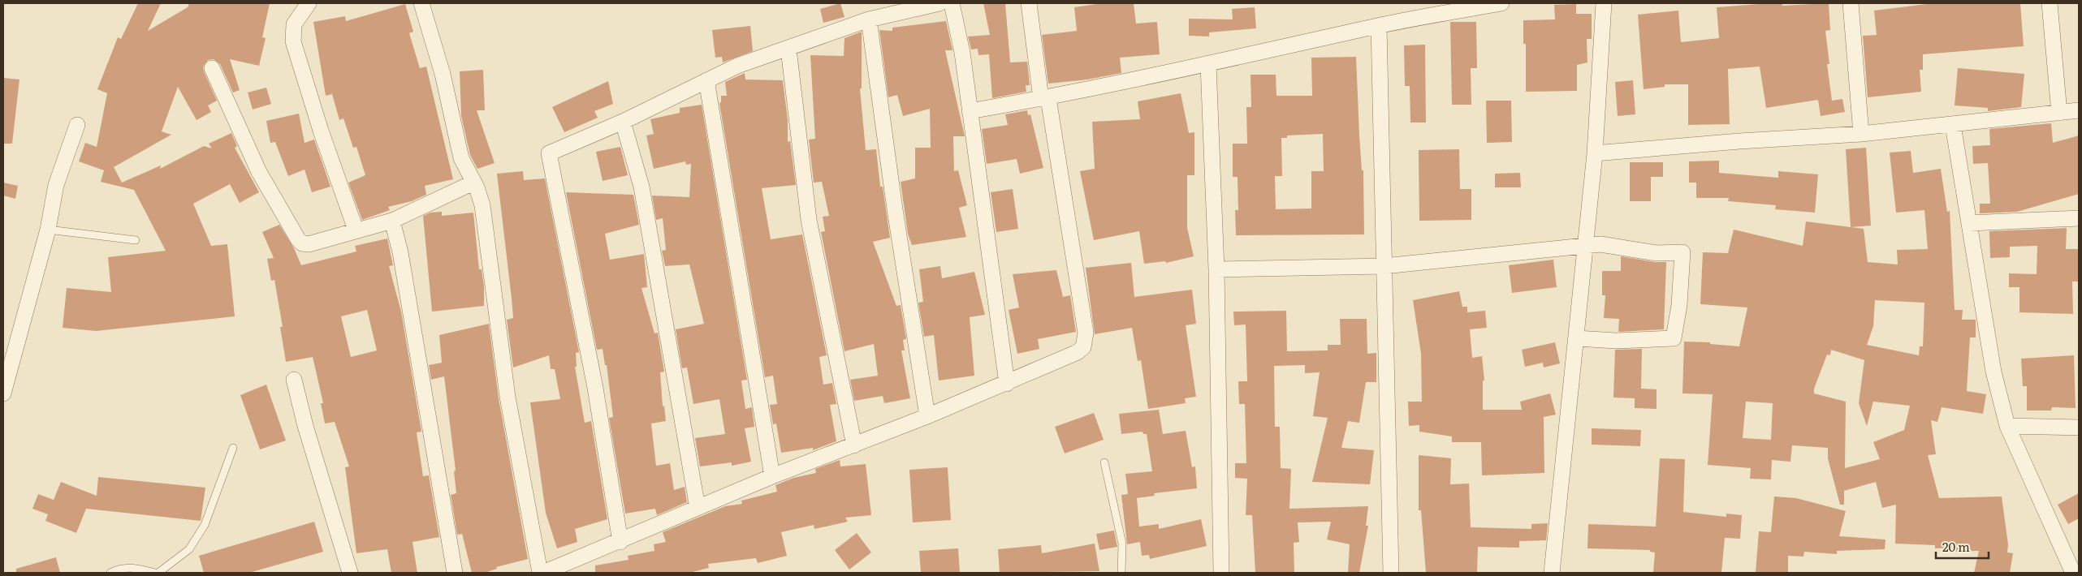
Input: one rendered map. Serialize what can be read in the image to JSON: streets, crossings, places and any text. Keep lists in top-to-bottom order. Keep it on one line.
{"scale_bar":"20 m"}
